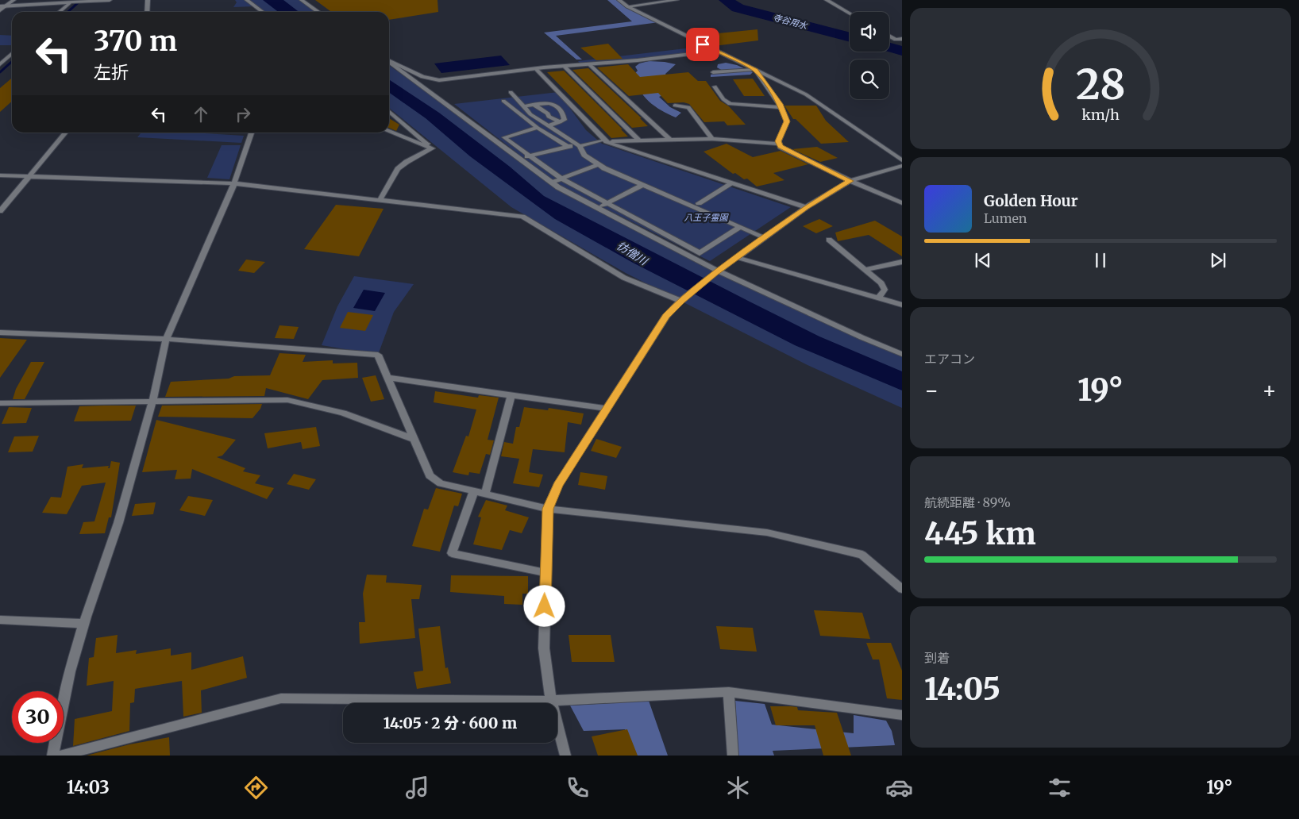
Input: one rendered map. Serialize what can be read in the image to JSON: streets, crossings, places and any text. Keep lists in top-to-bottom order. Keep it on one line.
{"water":["寺谷用水","彷僧川"],"parks":["八王子霊園"],"page":{"turn":["370 m","左折"],"song":["Golden Hour","Lumen"],"tile":["エアコン",["航続距離 · 89%","445 km"],["到着","14:05"]],"heat":["−","19°","+"],"limit":"30","trip":"14:05 · 2 分 · 600 m","tabs":["14:03","19°"],"gauge":["28","km/h"]}}
